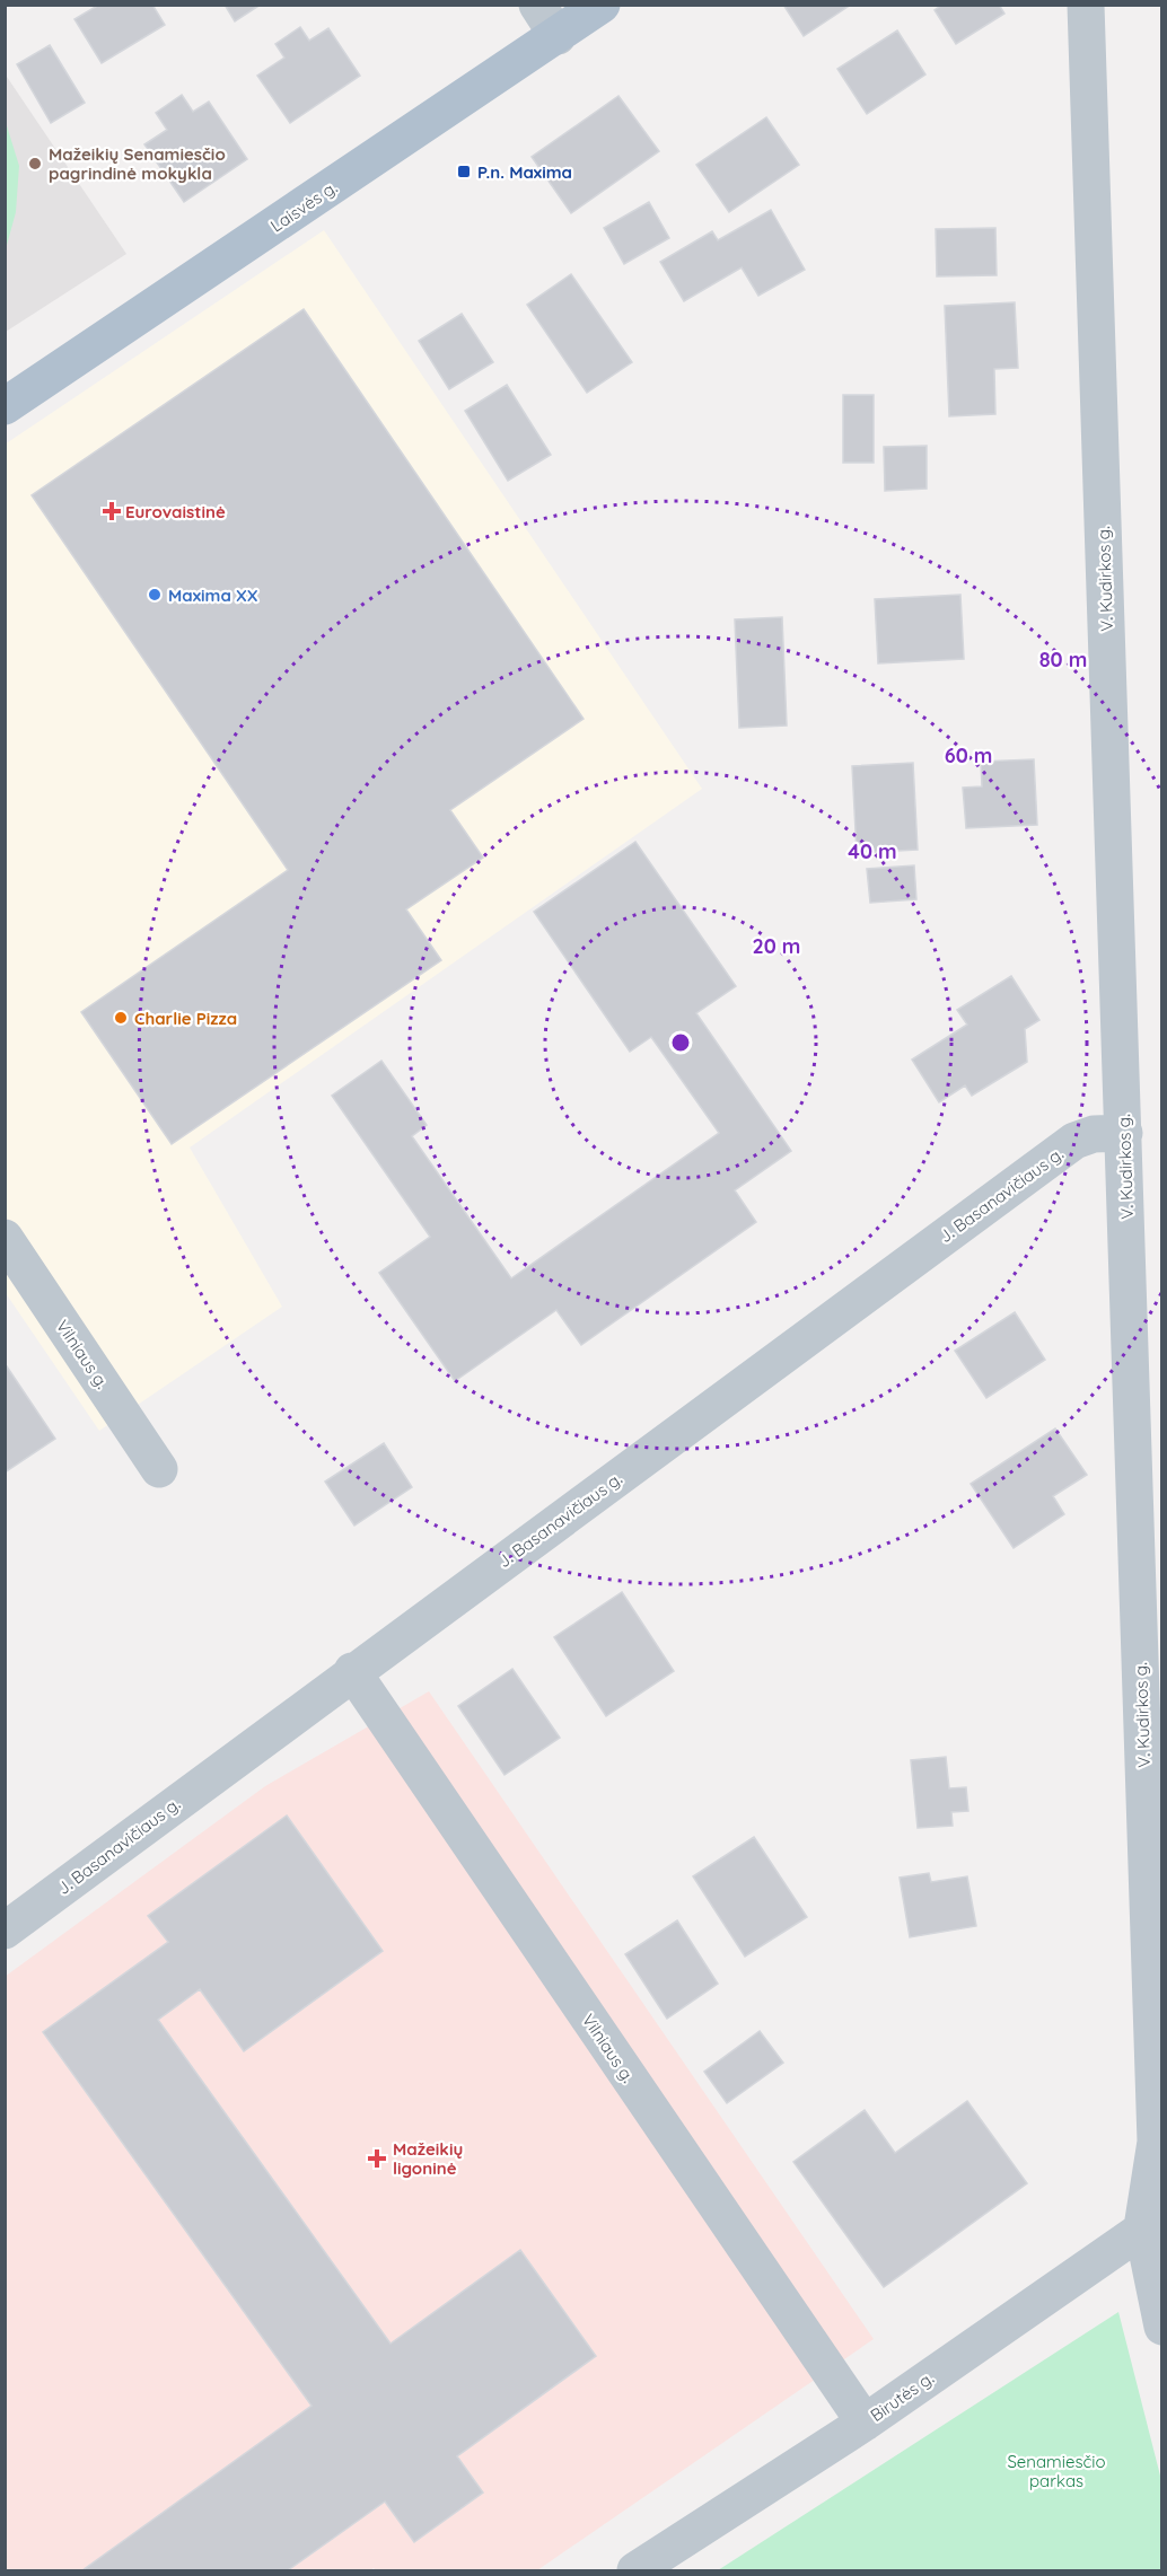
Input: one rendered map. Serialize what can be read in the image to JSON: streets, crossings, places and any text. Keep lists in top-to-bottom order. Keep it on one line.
{"streets":{"main road":["Laisvės g."],"street":["V. Kudirkos g.","J. Basanavičiaus g.","Vilniaus g.","Birutės g."]},"crossings":[["V. Kudirkos g.","J. Basanavičiaus g."],["V. Kudirkos g.","Birutės g."],["J. Basanavičiaus g.","Vilniaus g."],["Vilniaus g.","Birutės g."]],"parks":["Senamiesčio parkas"],"places":{"other":["Mažeikių Senamiesčio pagrindinė mokykla","Maxima XX","Charlie Pizza"],"transit":["P.n. Maxima"],"health":["Eurovaistinė","Mažeikių ligoninė"]},"rings":["80 m","60 m","40 m","20 m"]}
